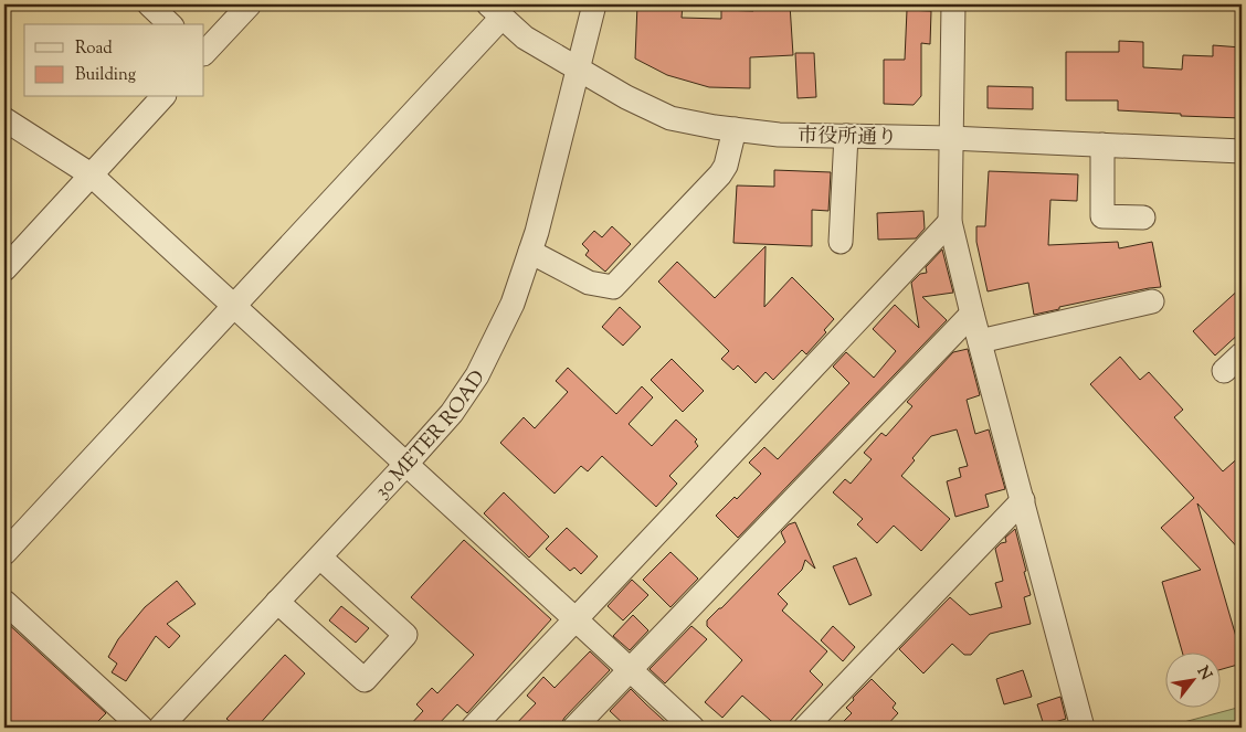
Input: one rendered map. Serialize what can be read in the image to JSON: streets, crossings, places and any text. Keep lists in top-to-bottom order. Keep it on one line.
{"streets":{"street":["市役所通り","30 METER ROAD"]},"crossings":[["市役所通り","30 METER ROAD"]],"legend":["Road","Building"],"north":"top right"}
